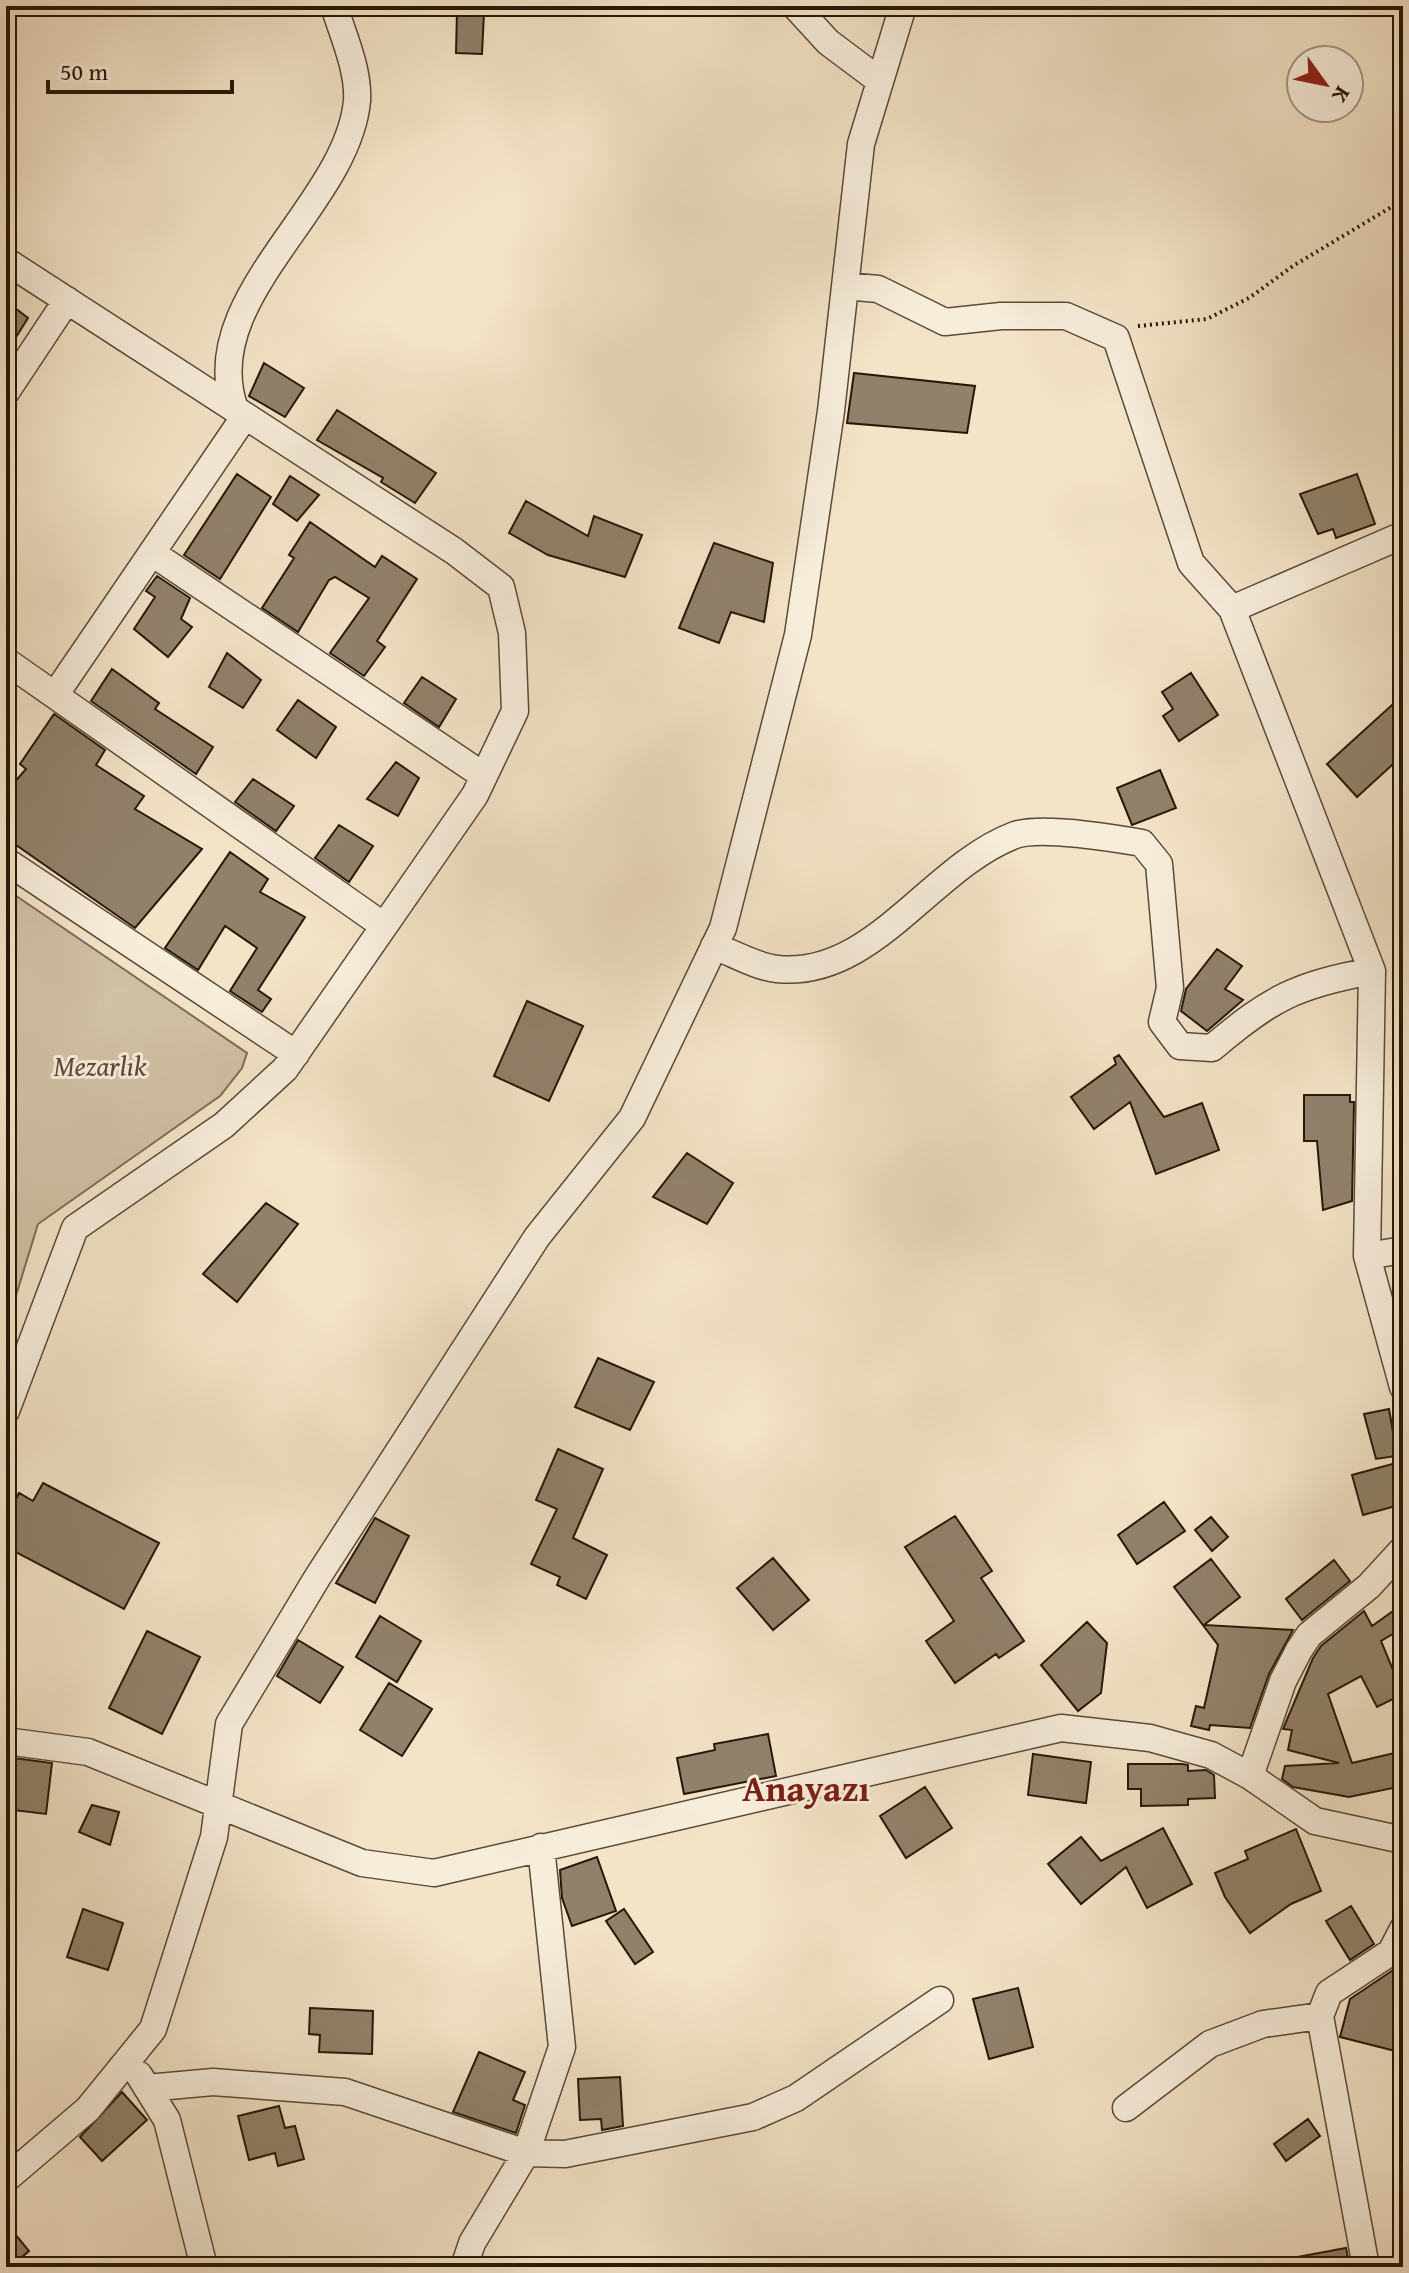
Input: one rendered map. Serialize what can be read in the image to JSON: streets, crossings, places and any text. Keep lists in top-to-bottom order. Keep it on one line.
{"districts":["Anayazı"],"parks":["Mezarlık"],"scale_bar":"50 m","north":"bottom right"}
